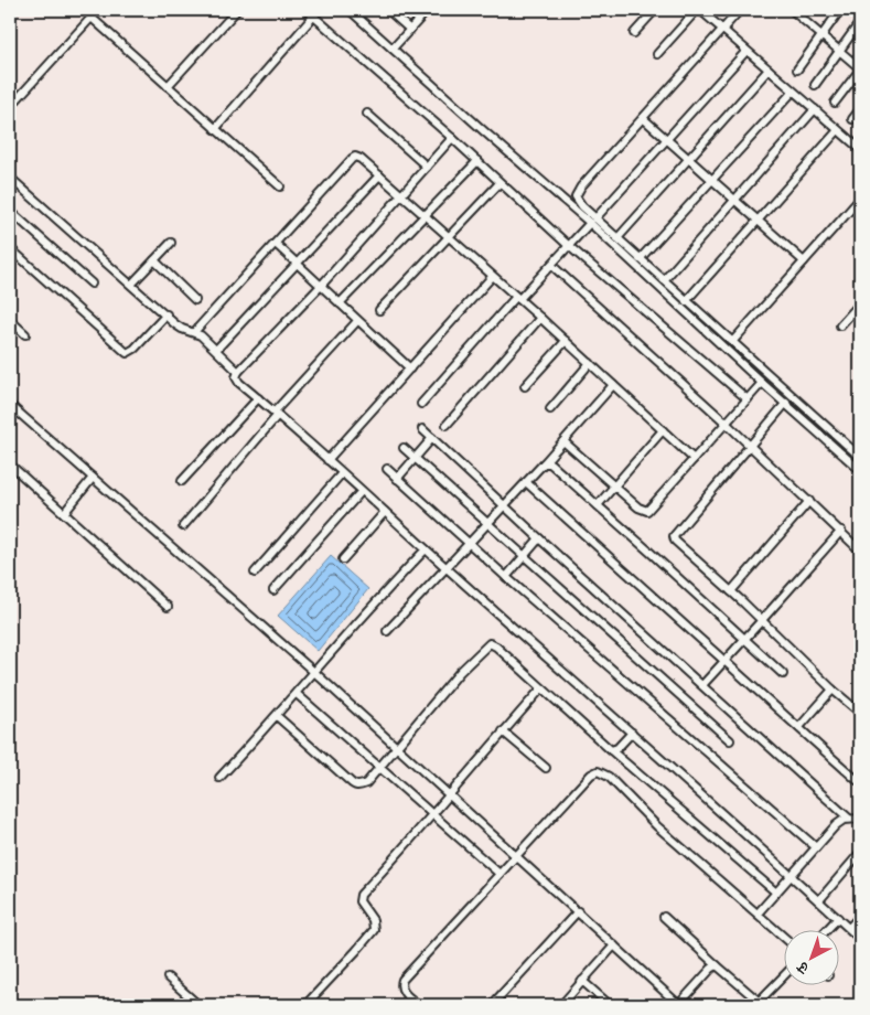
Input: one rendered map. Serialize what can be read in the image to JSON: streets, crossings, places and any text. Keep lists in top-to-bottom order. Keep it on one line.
{"north":"bottom left"}
